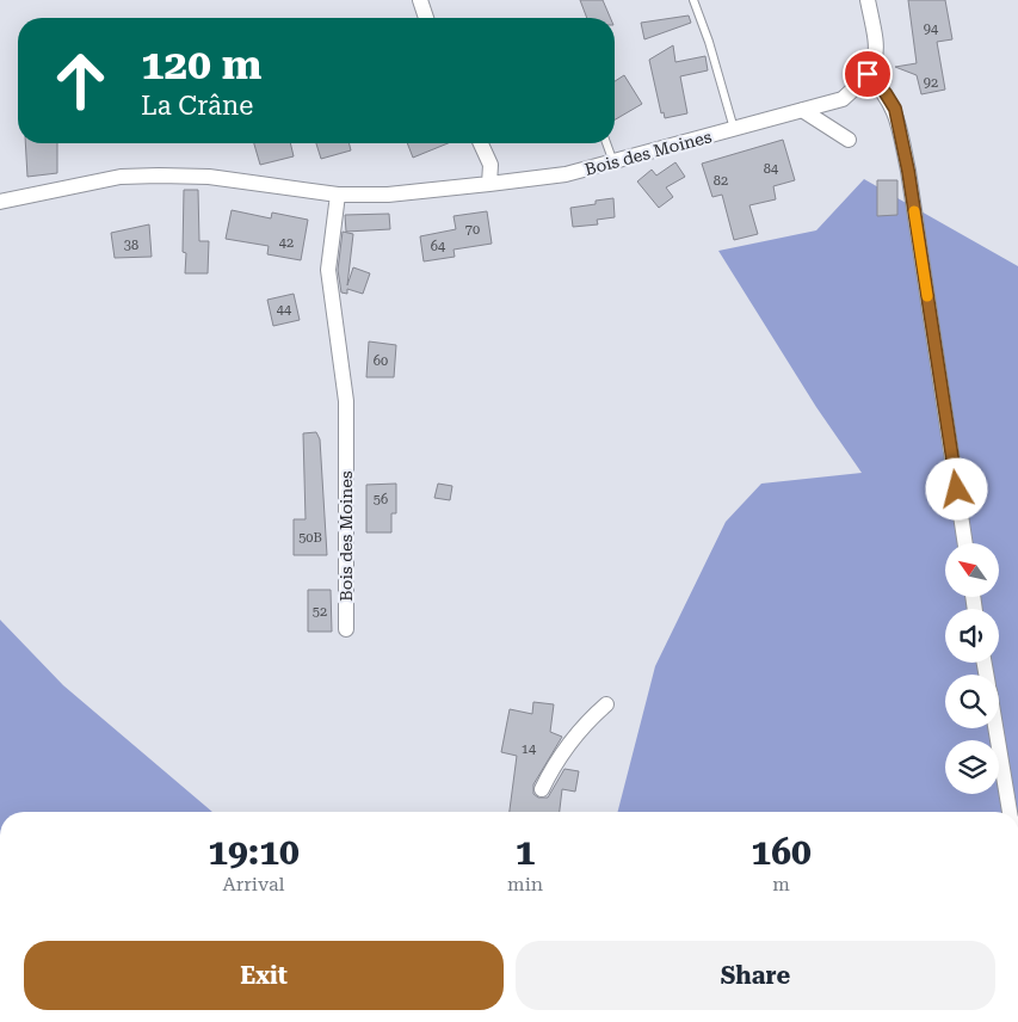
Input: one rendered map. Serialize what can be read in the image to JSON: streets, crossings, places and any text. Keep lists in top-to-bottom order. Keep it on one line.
{"streets":{"street":["Bois des Moines"]},"house_numbers":["94","92","84","82","70","42","38","64","44","60","56","50B","52","14"],"north":"top left","page":{"turn":["120 m","La Crâne"],"eta":["19:10","Arrival","1","min","160","m"],"buttons":["Exit","Share"]}}
